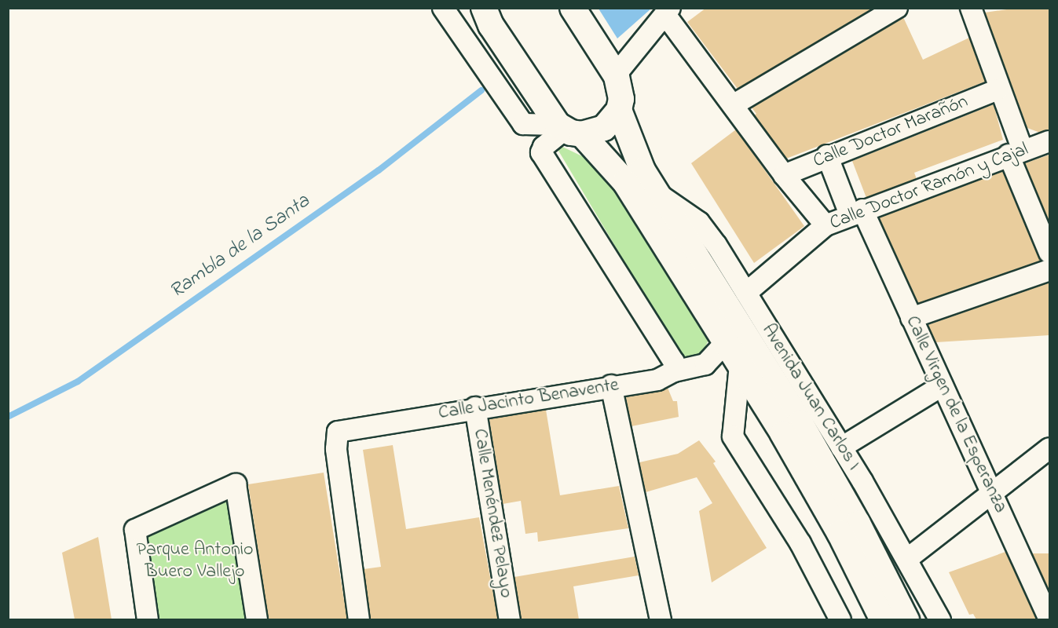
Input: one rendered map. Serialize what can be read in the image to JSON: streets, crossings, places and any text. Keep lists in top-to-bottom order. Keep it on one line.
{"streets":{"street":["Calle Doctor Marañón","Calle Doctor Ramón y Cajal","Avenida Juan Carlos I","Calle Jacinto Benavente","Calle Virgen de la Esperanza","Calle Menéndez Pelayo"]},"crossings":[["Calle Doctor Marañón","Calle Virgen de la Esperanza"],["Calle Doctor Ramón y Cajal","Avenida Juan Carlos I"],["Calle Doctor Ramón y Cajal","Calle Virgen de la Esperanza"],["Calle Jacinto Benavente","Calle Menéndez Pelayo"]],"water":["Rambla de la Santa"],"parks":["Parque Antonio Buero Vallejo"]}
